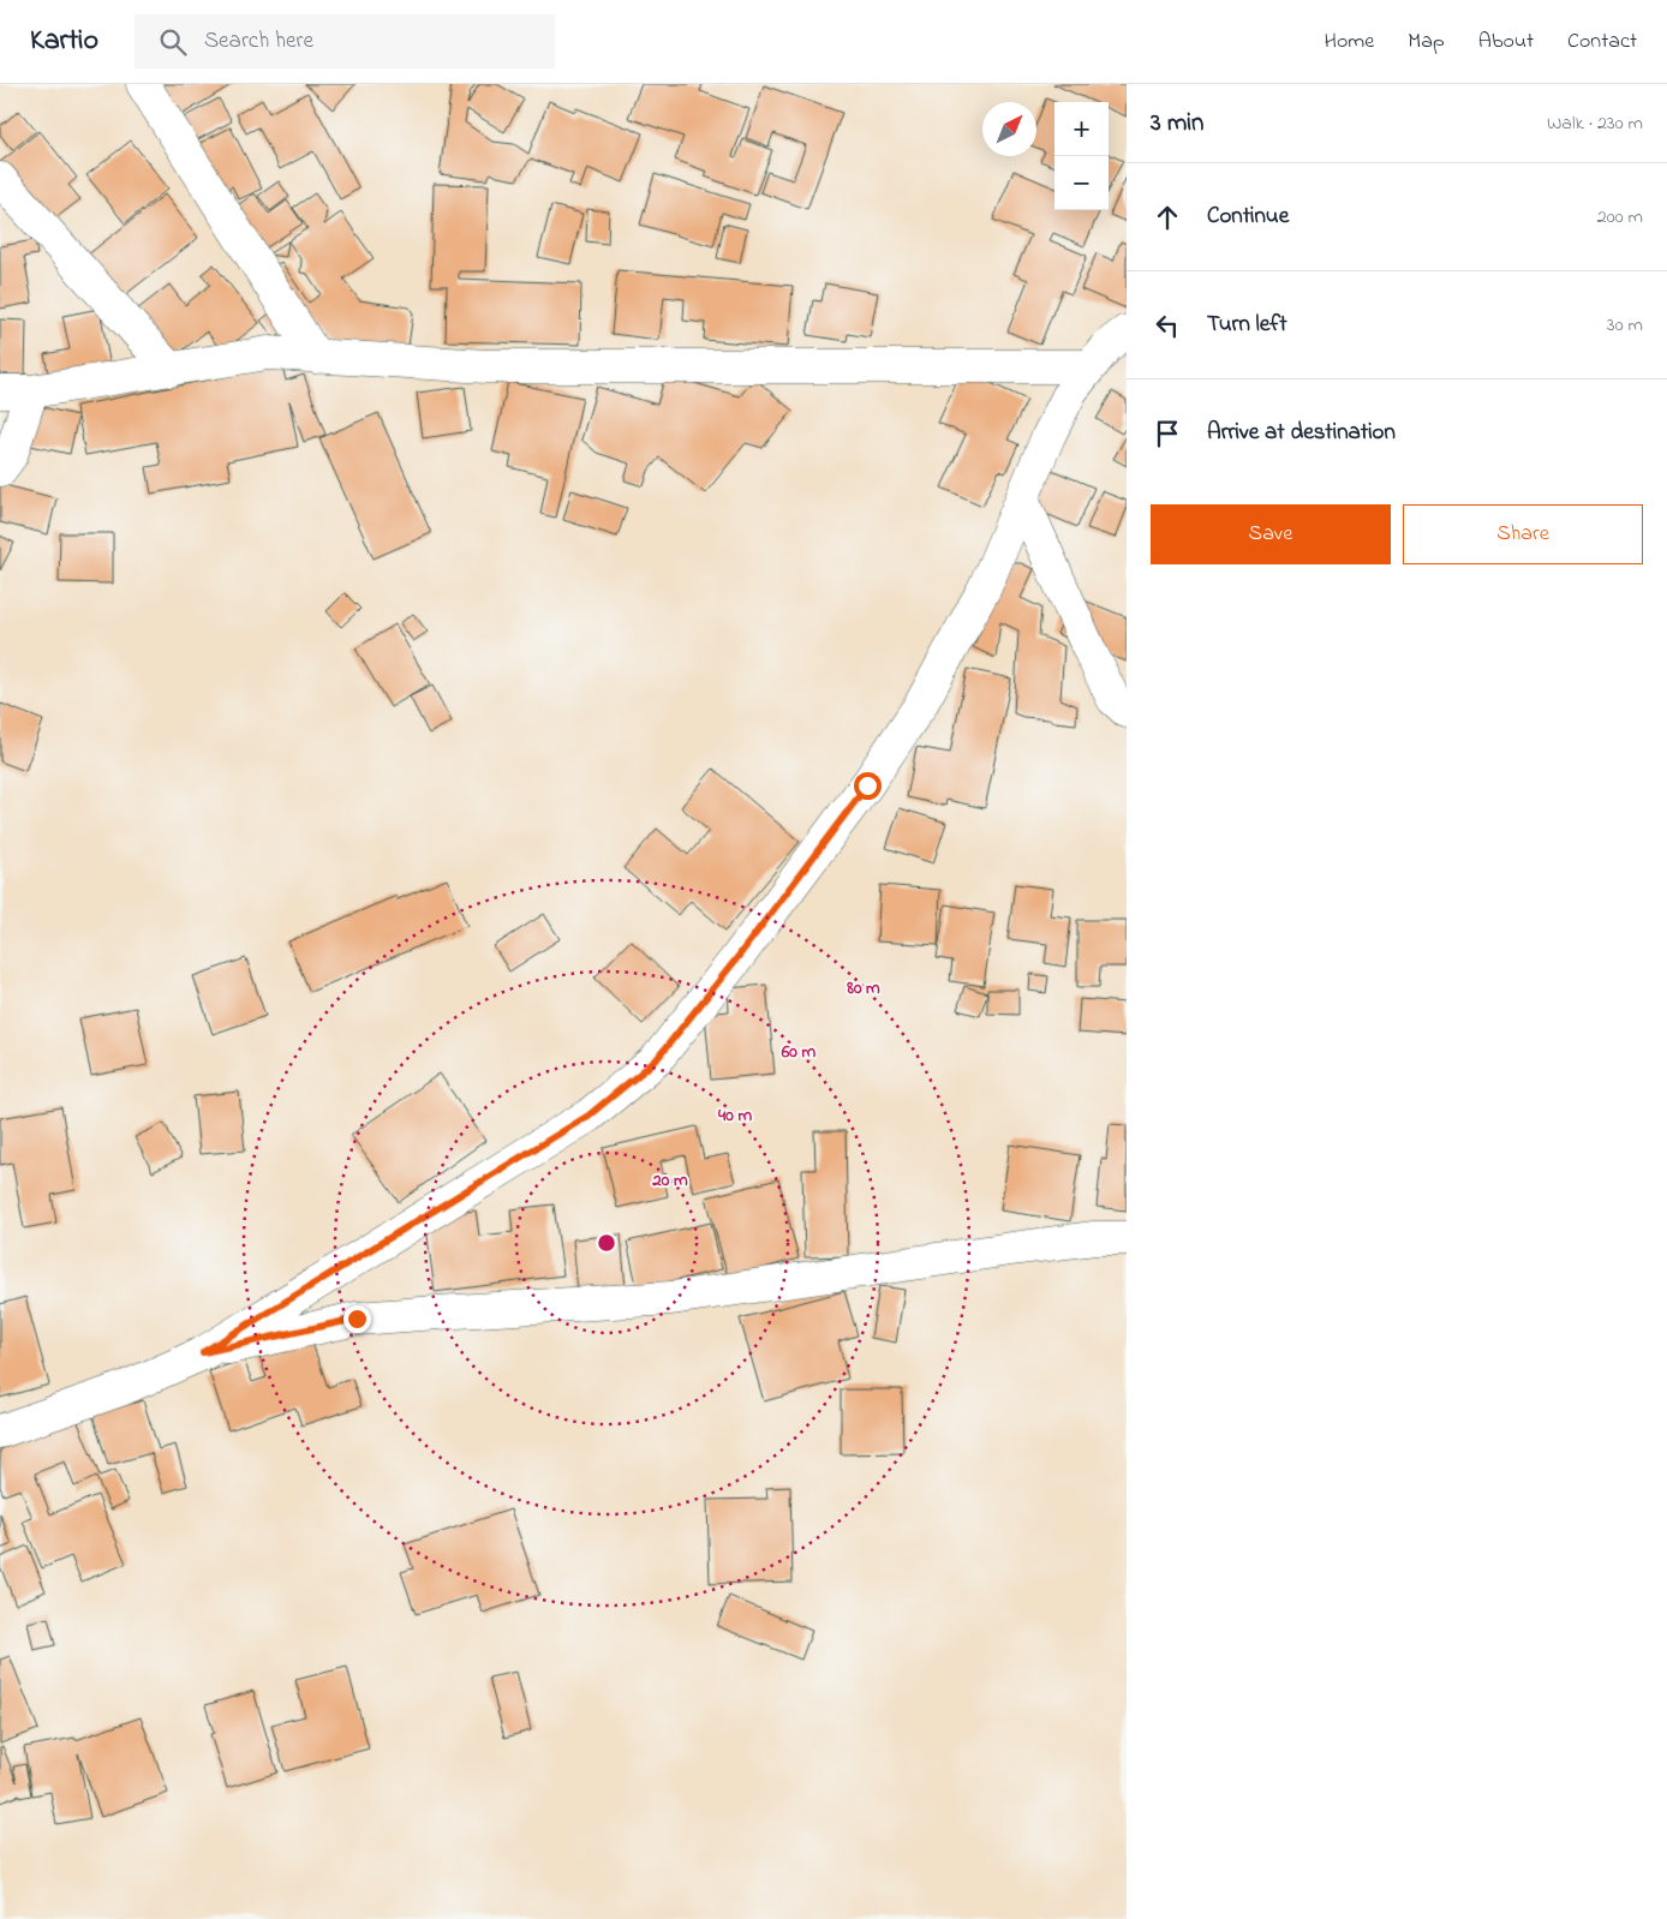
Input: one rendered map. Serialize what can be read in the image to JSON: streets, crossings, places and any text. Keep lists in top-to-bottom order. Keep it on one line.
{"north":"top right","page":{"header":"Kartio","search":"Search here","nav":["Home","Map","About","Contact"],"heading":["3 min","Walk · 230 m"],"map_buttons":["+","−"],"list":[["Continue","200 m"],["Turn left","30 m"],"Arrive at destination"],"buttons":["Save","Share"]},"rings":["80 m","60 m","40 m","20 m"]}
